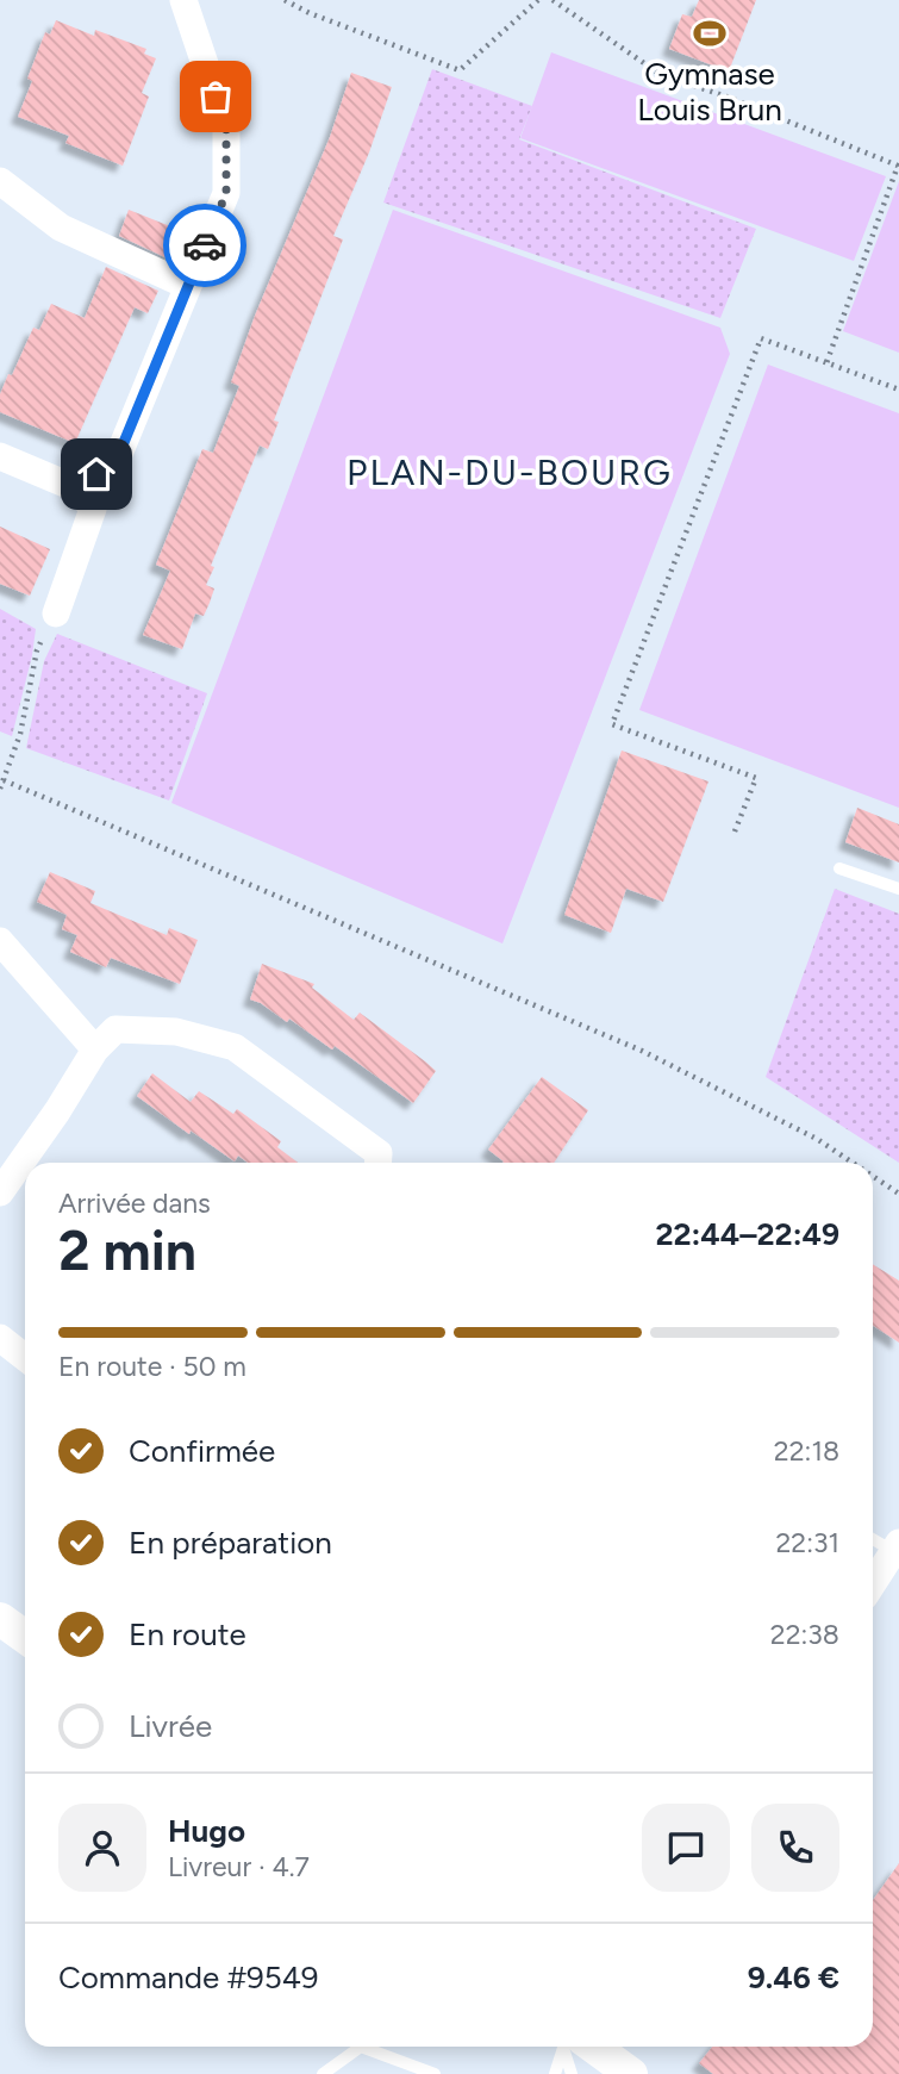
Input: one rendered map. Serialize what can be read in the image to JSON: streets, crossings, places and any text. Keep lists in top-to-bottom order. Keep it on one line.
{"districts":["PLAN-DU-BOURG"],"places":{"sports":["Gymnase Louis Brun"]},"page":{"heading":["2 min","Arrivée dans","22:44–22:49"],"panel":["Hugo","Livreur · 4.7","Commande #9549","9.46 €"],"bar":"En route · 50 m","list":[["Confirmée","22:18"],["En préparation","22:31"],["En route","22:38"],"Livrée"]}}
